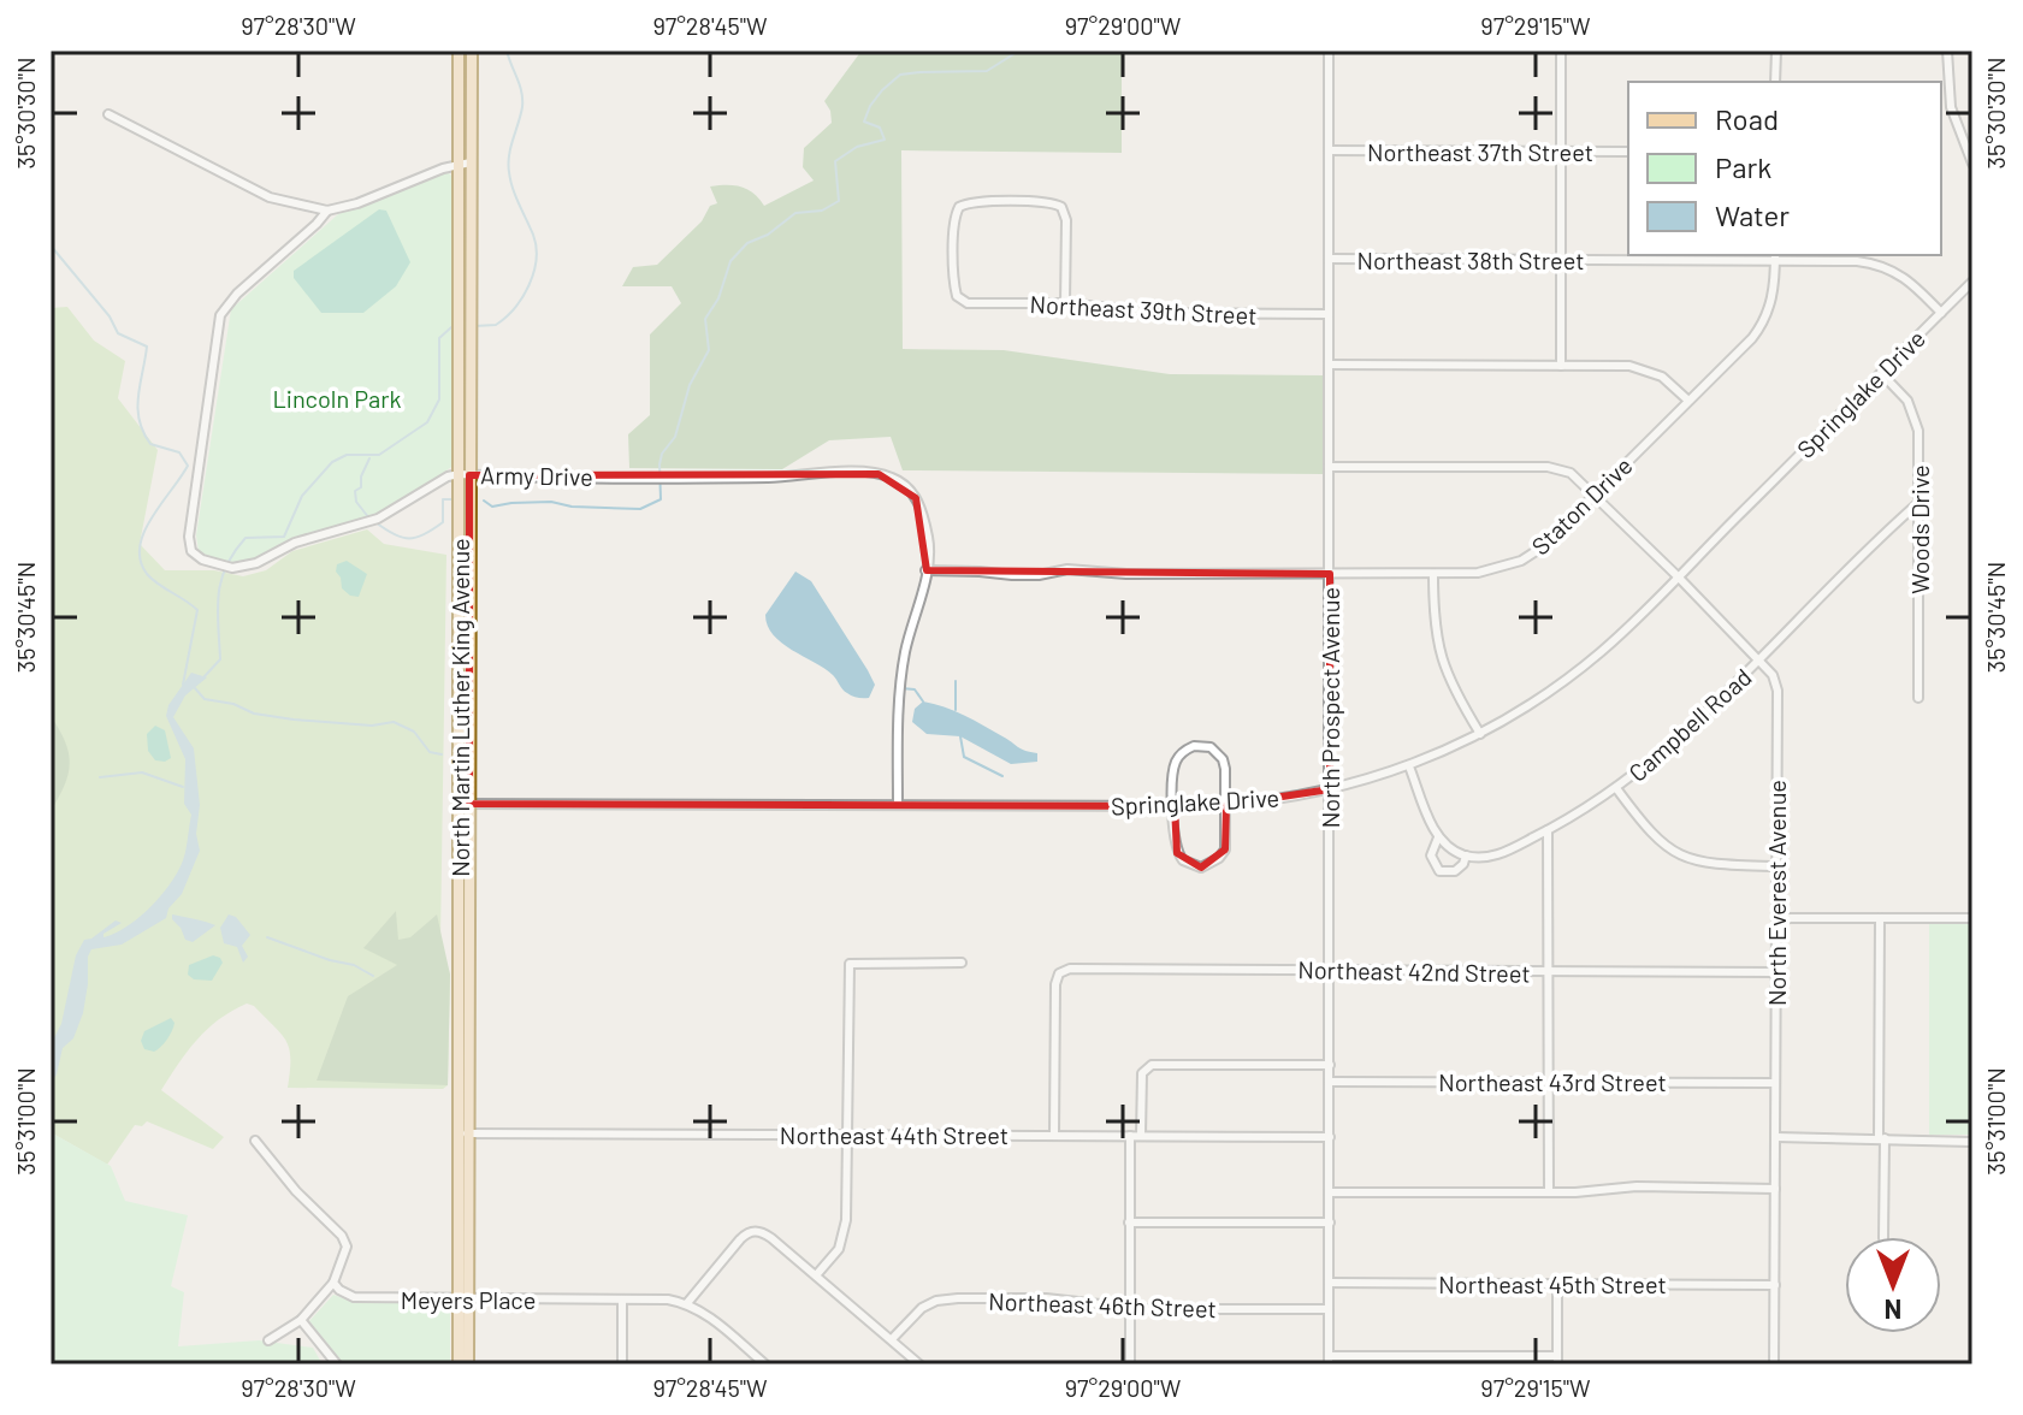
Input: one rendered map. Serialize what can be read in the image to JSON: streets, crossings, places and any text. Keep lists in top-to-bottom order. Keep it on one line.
{"streets":{"main road":["North Martin Luther King Avenue"],"street":["Northeast 37th Street","Northeast 38th Street","Northeast 39th Street","Springlake Drive","Army Drive","Staton Drive","Woods Drive","North Prospect Avenue","Campbell Road","North Everest Avenue","Northeast 42nd Street","Northeast 43rd Street","Northeast 44th Street","Northeast 45th Street","Meyers Place","Northeast 46th Street"]},"crossings":[["Northeast 37th Street","North Prospect Avenue"],["Northeast 38th Street","Springlake Drive"],["Northeast 38th Street","Staton Drive"],["Northeast 38th Street","North Prospect Avenue"],["Northeast 39th Street","North Prospect Avenue"],["Springlake Drive","Army Drive"],["Springlake Drive","Woods Drive"],["Springlake Drive","North Martin Luther King Avenue"],["Springlake Drive","North Prospect Avenue"],["Springlake Drive","North Everest Avenue"],["Army Drive","Staton Drive"],["Army Drive","North Martin Luther King Avenue"],["Staton Drive","North Prospect Avenue"],["Staton Drive","North Everest Avenue"],["Woods Drive","Campbell Road"],["North Martin Luther King Avenue","Northeast 44th Street"],["North Martin Luther King Avenue","Meyers Place"],["North Prospect Avenue","North Everest Avenue"],["North Prospect Avenue","Northeast 42nd Street"],["North Prospect Avenue","Northeast 43rd Street"],["North Prospect Avenue","Northeast 44th Street"],["North Prospect Avenue","Northeast 45th Street"],["North Prospect Avenue","Northeast 46th Street"],["Campbell Road","North Everest Avenue"],["North Everest Avenue","Northeast 42nd Street"],["North Everest Avenue","Northeast 43rd Street"],["North Everest Avenue","Northeast 45th Street"],["Northeast 42nd Street","Northeast 44th Street"]],"parks":["Lincoln Park"],"legend":["Road","Park","Water"],"north":"bottom","coordinates":["97°28'30\"W","97°28'45\"W","97°29'00\"W","97°29'15\"W","35°30'30\"N","35°30'45\"N","35°31'00\"N"]}
